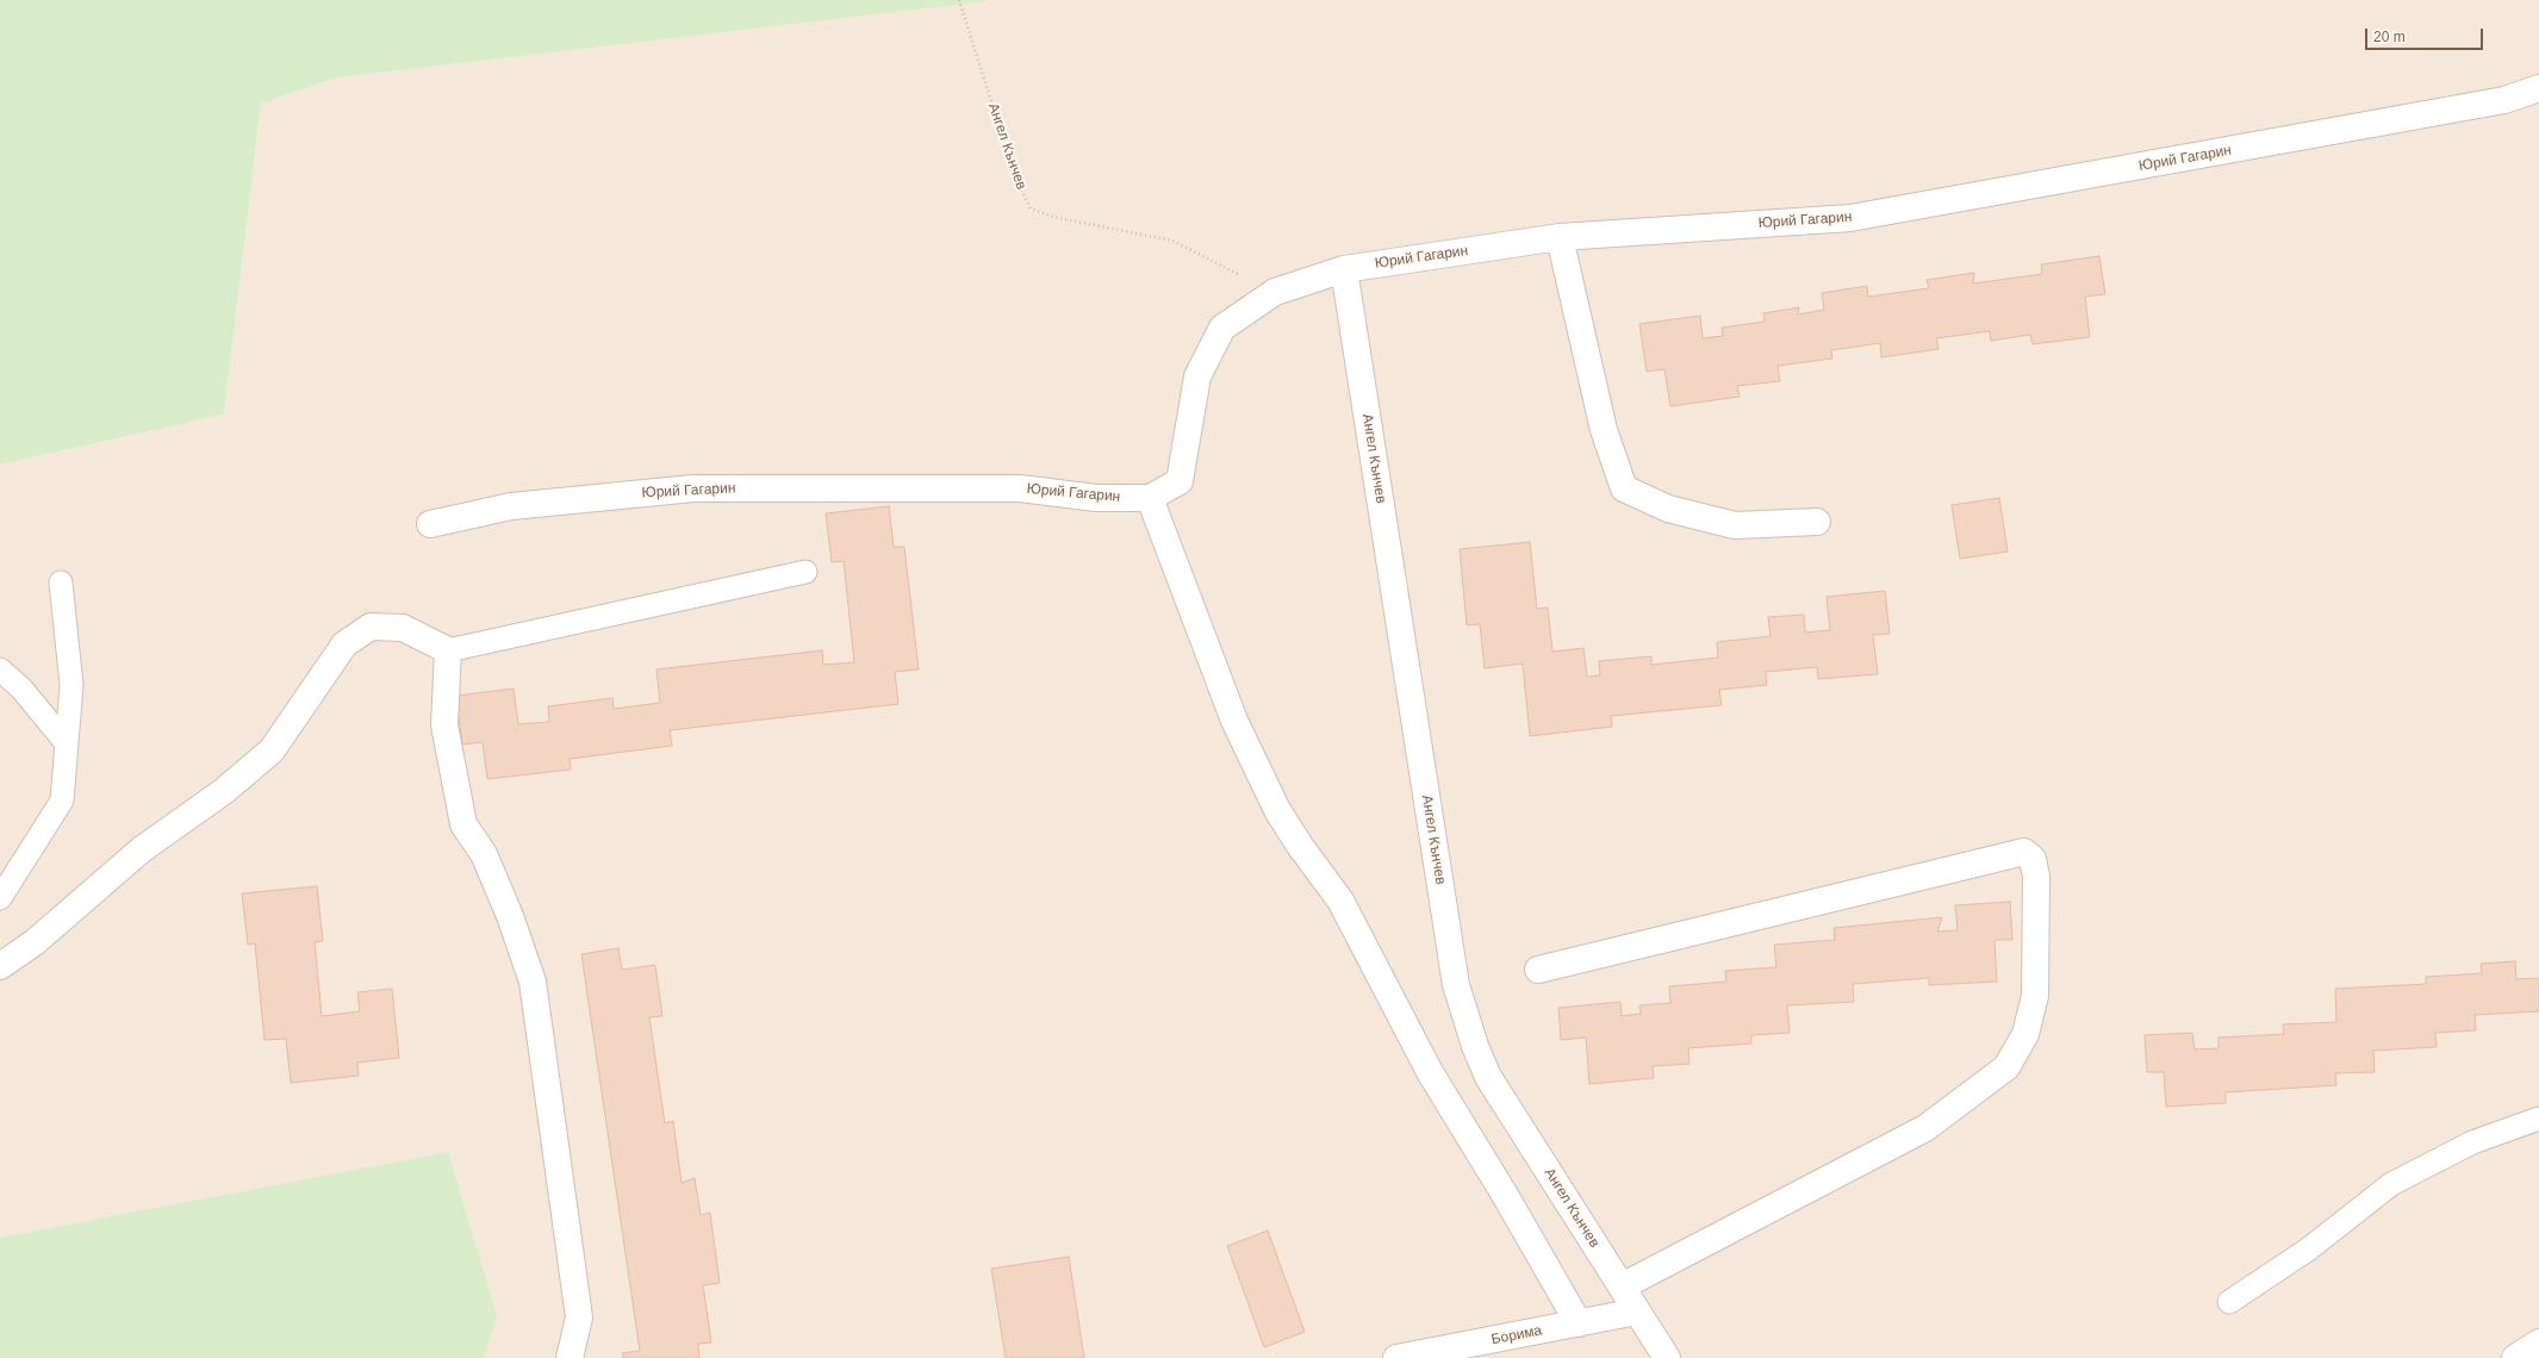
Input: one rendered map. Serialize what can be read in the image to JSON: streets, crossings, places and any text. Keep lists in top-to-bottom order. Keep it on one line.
{"streets":{"street":["Ангел Кънчев","Юрий Гагарин","Борима"]},"crossings":[["Ангел Кънчев","Юрий Гагарин"],["Ангел Кънчев","Борима"]],"scale_bar":"20 m"}
